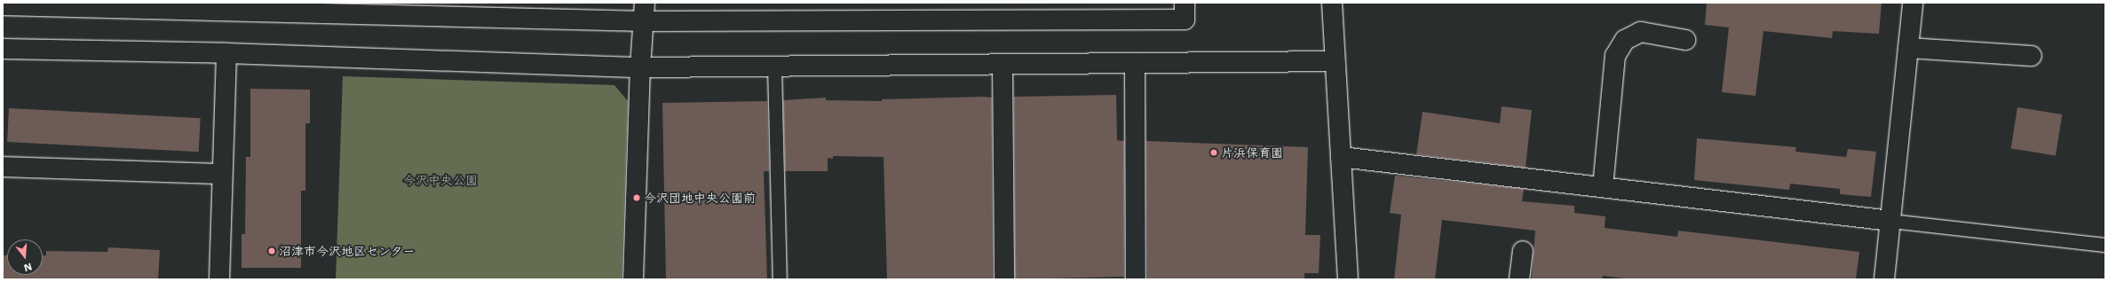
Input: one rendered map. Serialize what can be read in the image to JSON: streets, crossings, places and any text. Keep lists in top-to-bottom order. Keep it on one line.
{"parks":["今沢中央公園"],"places":["片浜保育園","今沢団地中央公園前","沼津市今沢地区センター"],"north":"bottom"}
